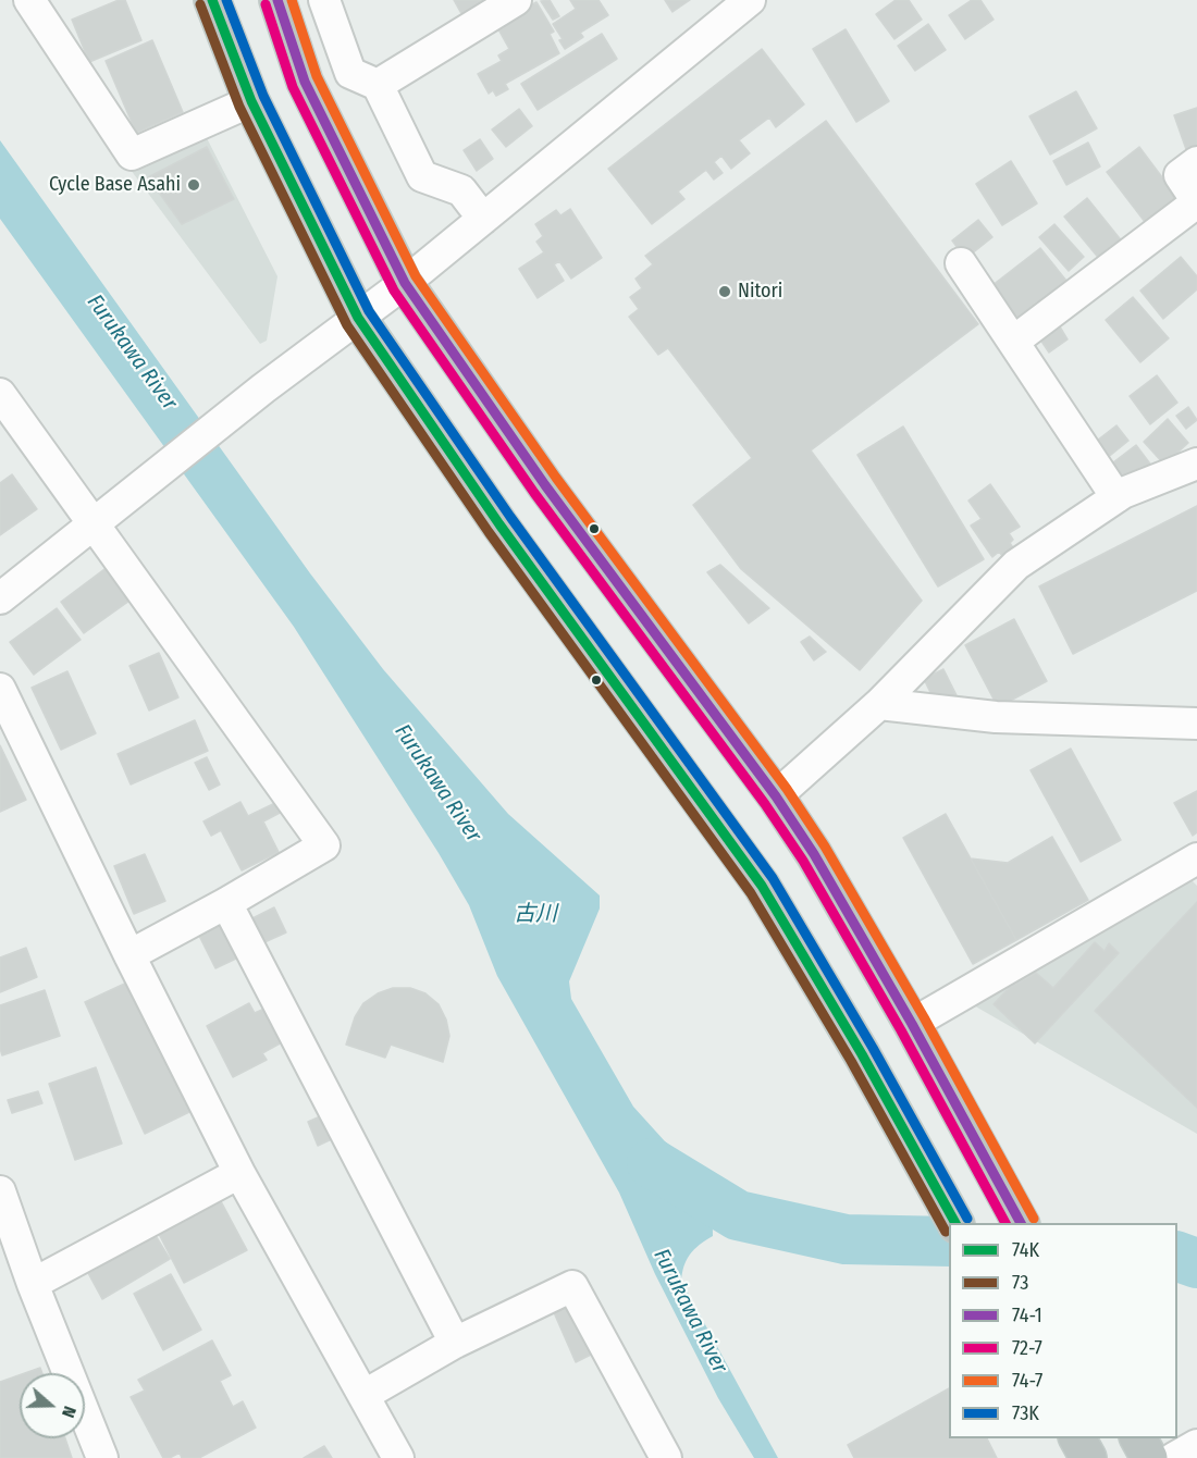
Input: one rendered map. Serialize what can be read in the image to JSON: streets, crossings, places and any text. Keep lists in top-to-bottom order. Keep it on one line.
{"water":["Furukawa River","古川"],"places":["Cycle Base Asahi","Nitori"],"lines":["transit line 74K","transit line 74-1","transit line 74-7","transit line 73K","transit line 73","transit line 72-7"],"legend":["74K","73","74-1","72-7","74-7","73K"],"north":"right"}
